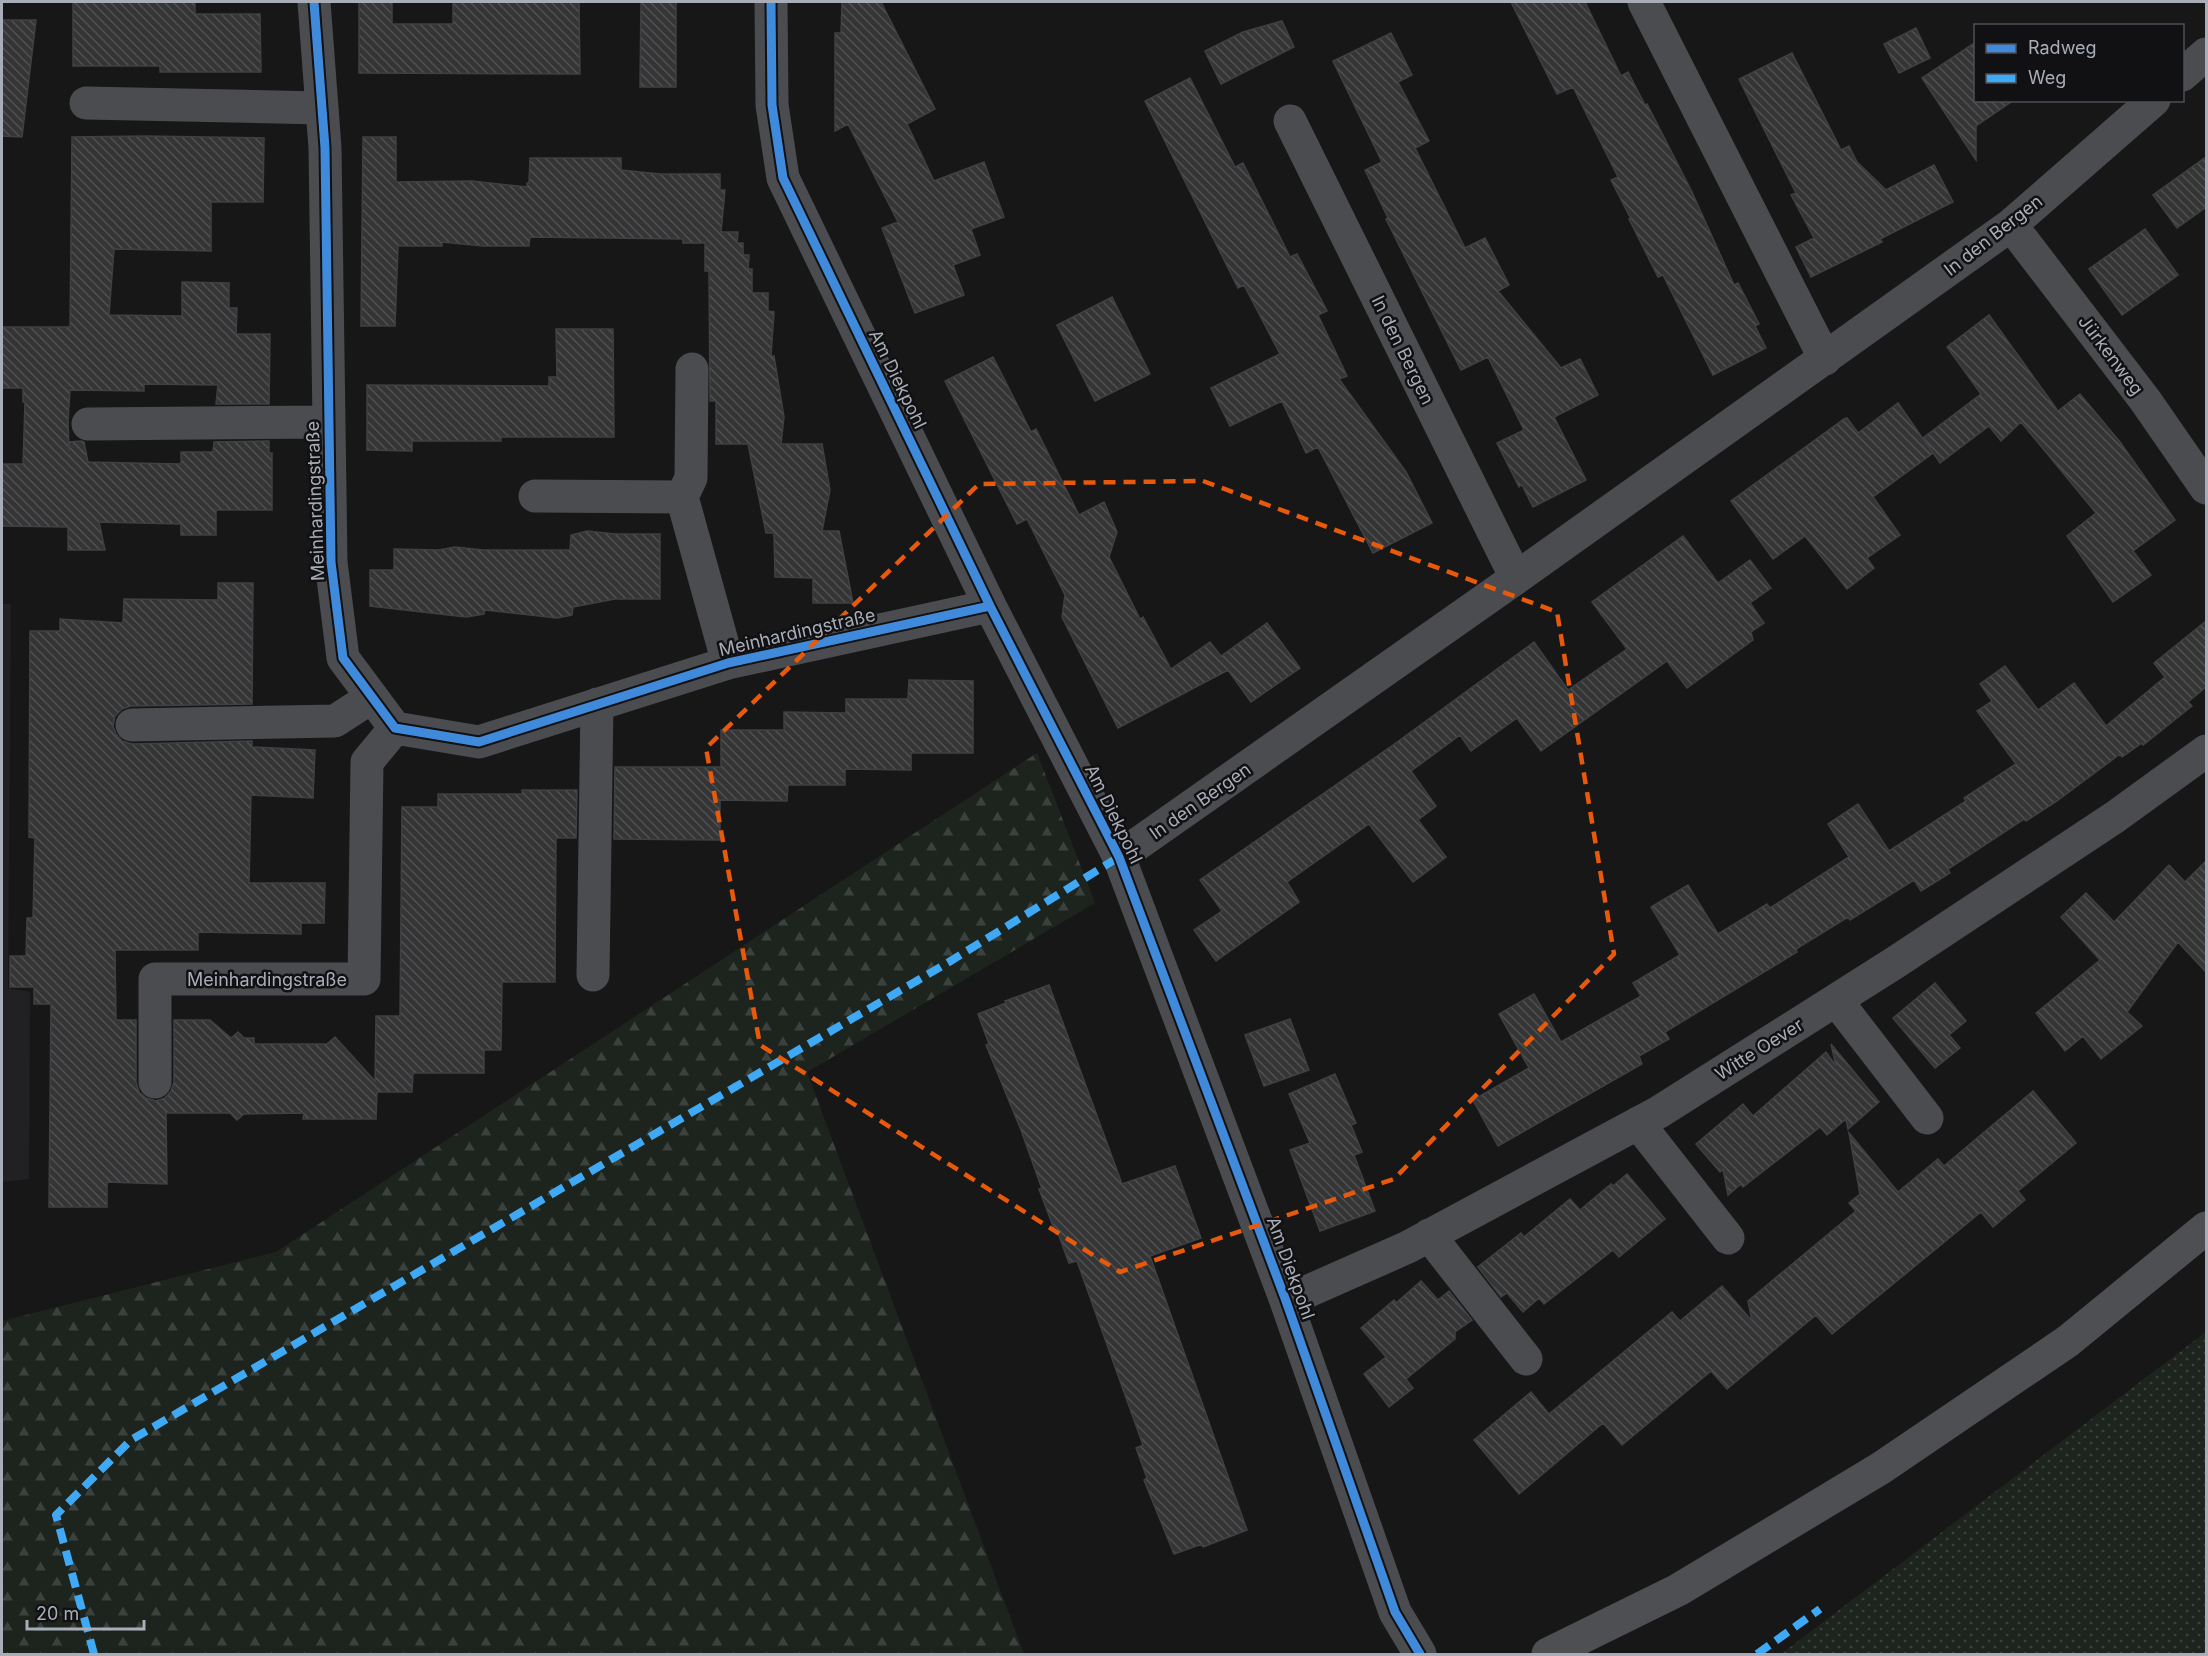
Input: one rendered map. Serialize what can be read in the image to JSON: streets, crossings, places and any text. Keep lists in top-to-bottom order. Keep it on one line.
{"streets":{"street":["In den Bergen","Jürkenweg","Am Diekpohl","Meinhardingstraße","Witte Oever"]},"crossings":[["In den Bergen","Jürkenweg"],["In den Bergen","Am Diekpohl"],["Am Diekpohl","Meinhardingstraße"],["Am Diekpohl","Witte Oever"]],"legend":["Radweg","Weg"],"scale_bar":"20 m"}
